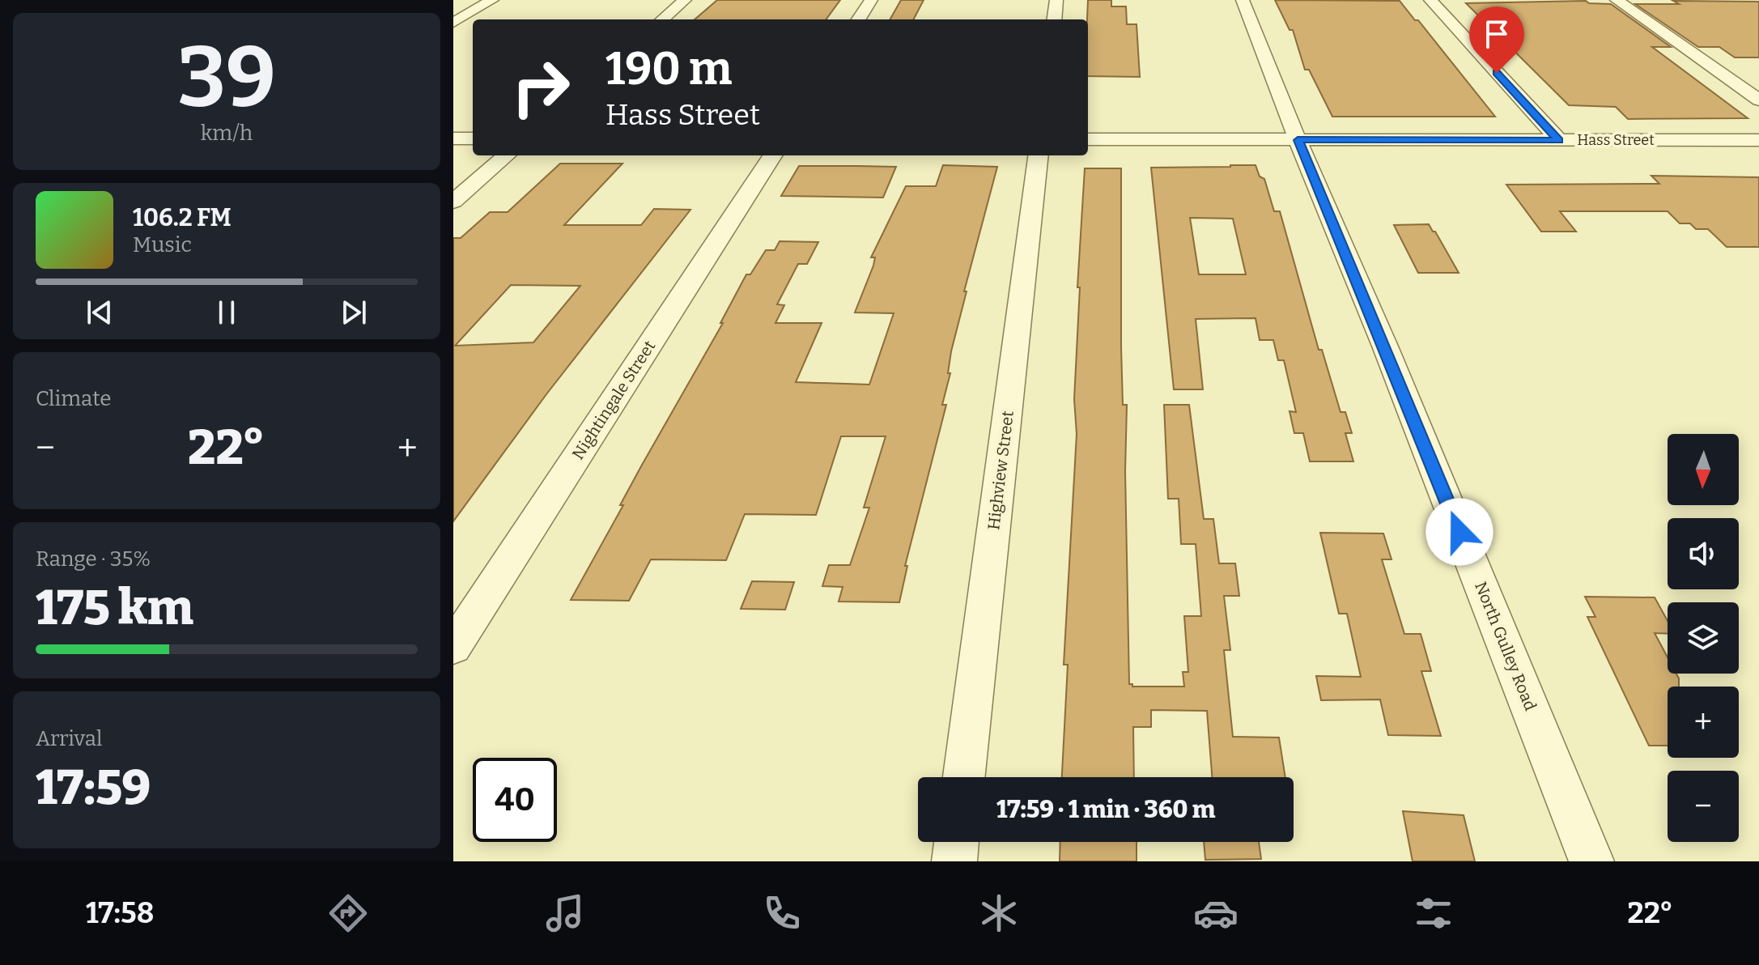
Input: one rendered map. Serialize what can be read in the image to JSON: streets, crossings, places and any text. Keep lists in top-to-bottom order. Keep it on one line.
{"streets":{"street":["Hass Street","Nightingale Street","Highview Street","North Gulley Road"]},"crossings":[["Hass Street","North Gulley Road"]],"north":"bottom","page":{"tile":[["39","km/h"],"Climate",["Range · 35%","175 km"],["Arrival","17:59"]],"turn":["190 m","Hass Street"],"song":["106.2 FM","Music"],"heat":["−","22°","+"],"map_buttons":["+","−"],"limit":"40","trip":"17:59 · 1 min · 360 m","tabs":["17:58","22°"]}}
